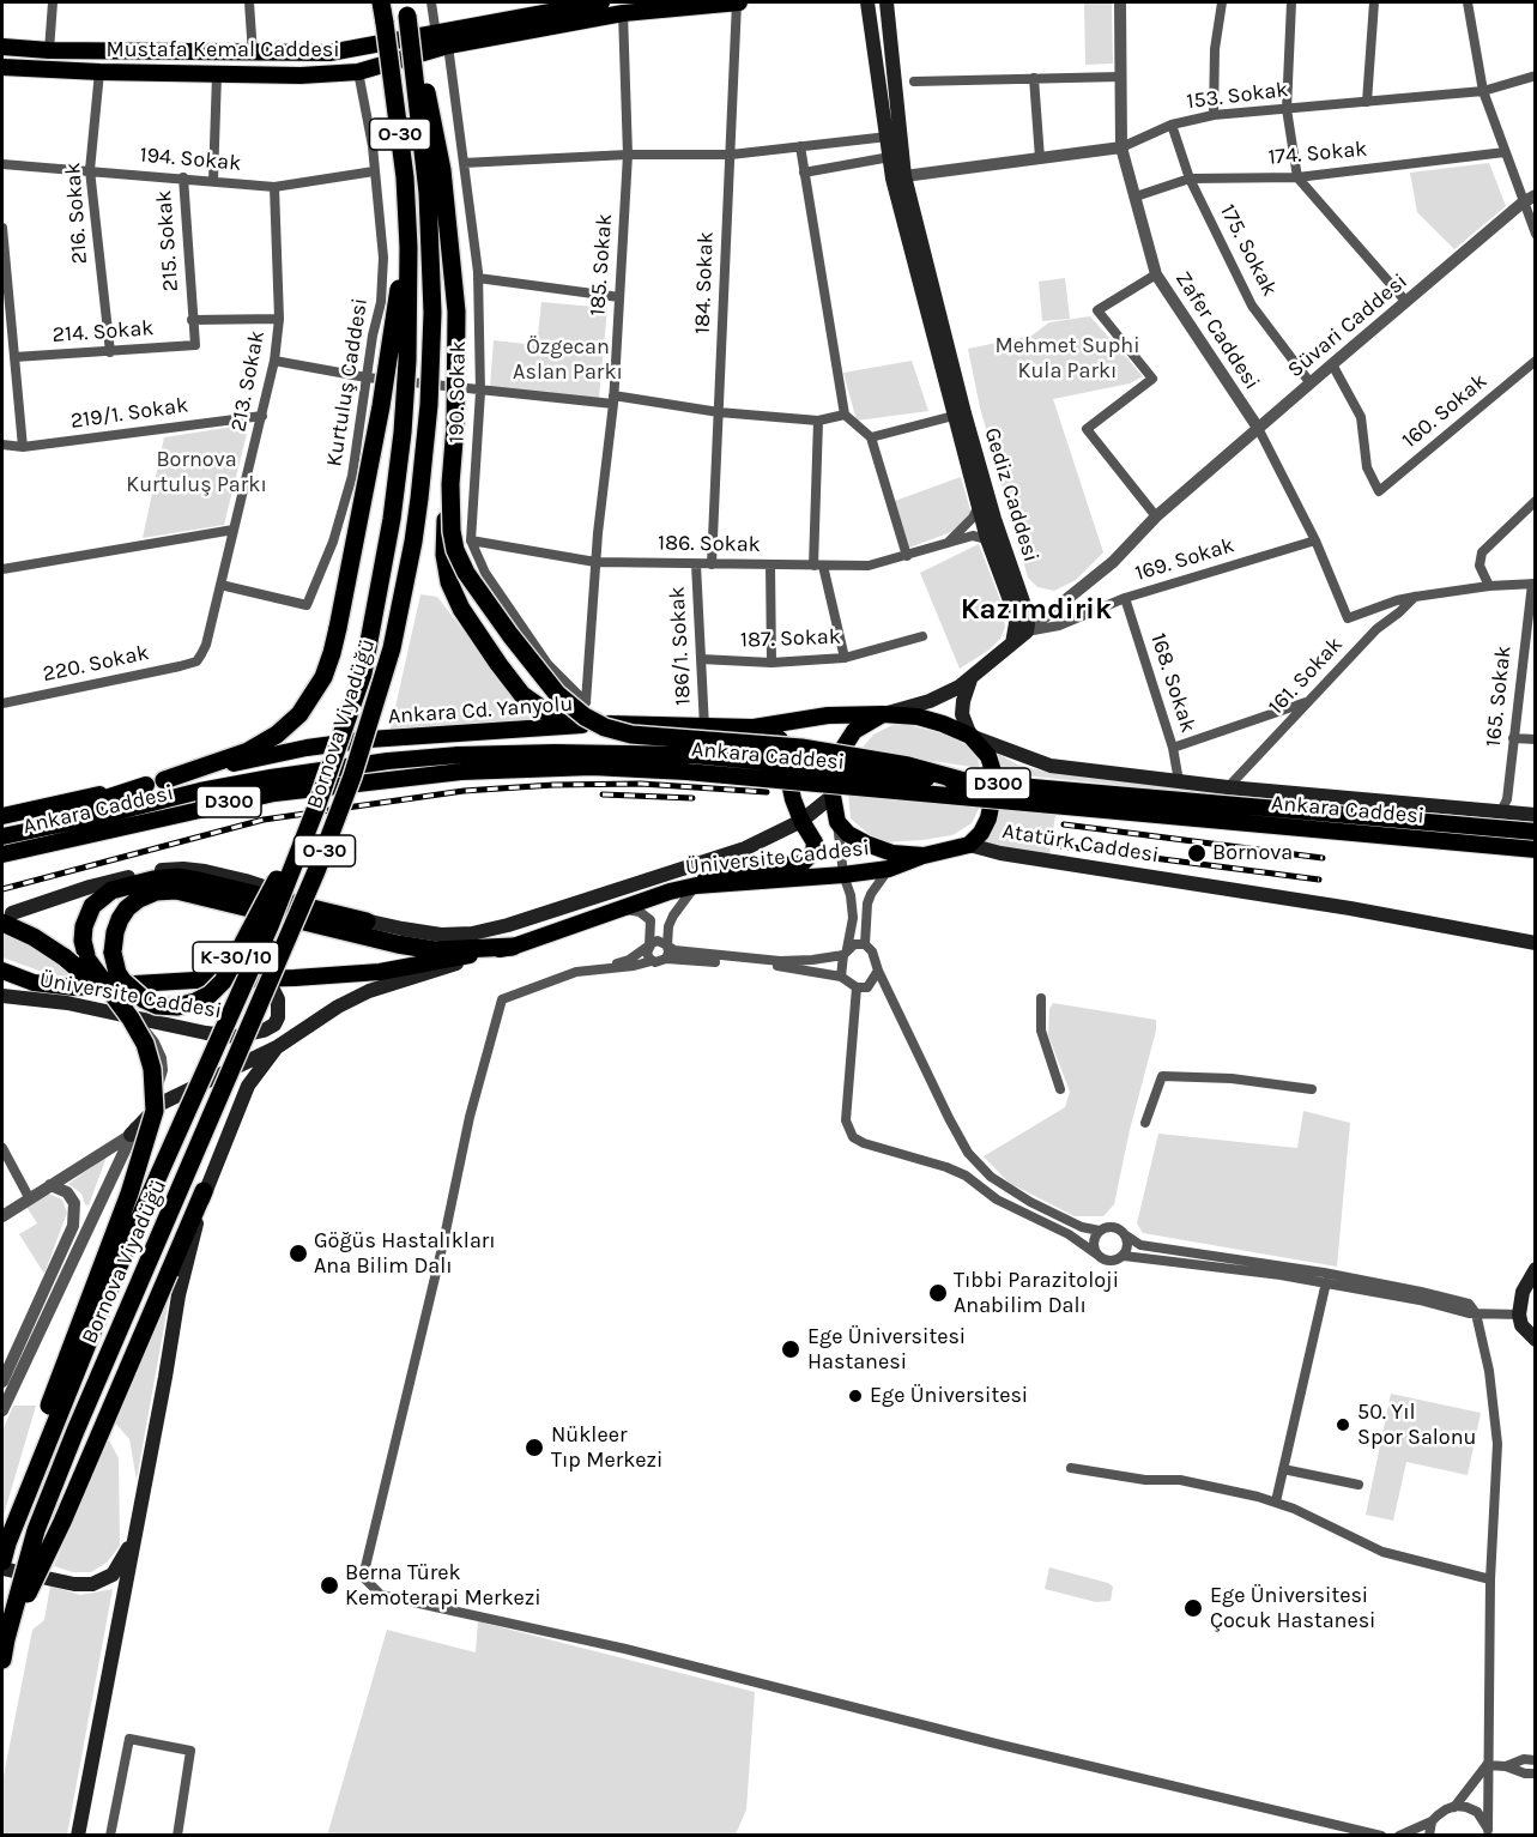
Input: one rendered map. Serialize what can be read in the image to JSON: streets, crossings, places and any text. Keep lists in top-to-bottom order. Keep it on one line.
{"streets":{"highway":["O-30","Bornova Viyadüğü","K-30/10"],"main road":["Mustafa Kemal Caddesi","Gediz Caddesi","Ankara Cd. Yanyolu","Ankara Caddesi","D300","Atatürk Caddesi","Üniversite Caddesi"],"street":["153. Sokak","174. Sokak","194. Sokak","216. Sokak","215. Sokak","175. Sokak","185. Sokak","184. Sokak","Süvari Caddesi","Zafer Caddesi","214. Sokak","213. Sokak","Kurtuluş Caddesi","190. Sokak","160. Sokak","219/1. Sokak","186. Sokak","169. Sokak","187. Sokak","186/1. Sokak","220. Sokak","161. Sokak","168. Sokak","165. Sokak"]},"crossings":[["Mustafa Kemal Caddesi","216. Sokak"],["Mustafa Kemal Caddesi","185. Sokak"],["Mustafa Kemal Caddesi","184. Sokak"],["Mustafa Kemal Caddesi","Kurtuluş Caddesi"],["Mustafa Kemal Caddesi","190. Sokak"],["153. Sokak","175. Sokak"],["153. Sokak","Zafer Caddesi"],["153. Sokak","Gediz Caddesi"],["O-30","Bornova Viyadüğü"],["O-30","Üniversite Caddesi"],["174. Sokak","175. Sokak"],["174. Sokak","Zafer Caddesi"],["194. Sokak","216. Sokak"],["194. Sokak","215. Sokak"],["194. Sokak","213. Sokak"],["194. Sokak","Kurtuluş Caddesi"],["216. Sokak","214. Sokak"],["215. Sokak","214. Sokak"],["175. Sokak","Süvari Caddesi"],["185. Sokak","190. Sokak"],["185. Sokak","186. Sokak"],["184. Sokak","186. Sokak"],["Süvari Caddesi","Zafer Caddesi"],["Süvari Caddesi","160. Sokak"],["Süvari Caddesi","Gediz Caddesi"],["Süvari Caddesi","169. Sokak"],["Zafer Caddesi","169. Sokak"],["Zafer Caddesi","161. Sokak"],["213. Sokak","Kurtuluş Caddesi"],["213. Sokak","219/1. Sokak"],["213. Sokak","220. Sokak"],["190. Sokak","186. Sokak"],["Gediz Caddesi","186. Sokak"],["Gediz Caddesi","169. Sokak"],["186. Sokak","186/1. Sokak"],["169. Sokak","168. Sokak"],["187. Sokak","186/1. Sokak"],["186/1. Sokak","Ankara Cd. Yanyolu"],["161. Sokak","Ankara Caddesi"],["168. Sokak","Ankara Caddesi"],["165. Sokak","Ankara Caddesi"],["Ankara Cd. Yanyolu","Ankara Caddesi"],["Ankara Cd. Yanyolu","Atatürk Caddesi"],["Ankara Cd. Yanyolu","Üniversite Caddesi"],["Bornova Viyadüğü","K-30/10"],["Ankara Caddesi","Atatürk Caddesi"],["Ankara Caddesi","Üniversite Caddesi"],["Atatürk Caddesi","Üniversite Caddesi"],["Üniversite Caddesi","K-30/10"]],"districts":["Kazımdirik"],"parks":["Mehmet Suphi Kula Parkı","Özgecan Aslan Parkı","Bornova Kurtuluş Parkı"],"places":["Bornova","Göğüs Hastalıkları Ana Bilim Dalı","Tıbbi Parazitoloji Anabilim Dalı","Ege Üniversitesi Hastanesi","Ege Üniversitesi","50. Yıl Spor Salonu","Nükleer Tıp Merkezi","Berna Türek Kemoterapi Merkezi","Ege Üniversitesi Çocuk Hastanesi"]}
